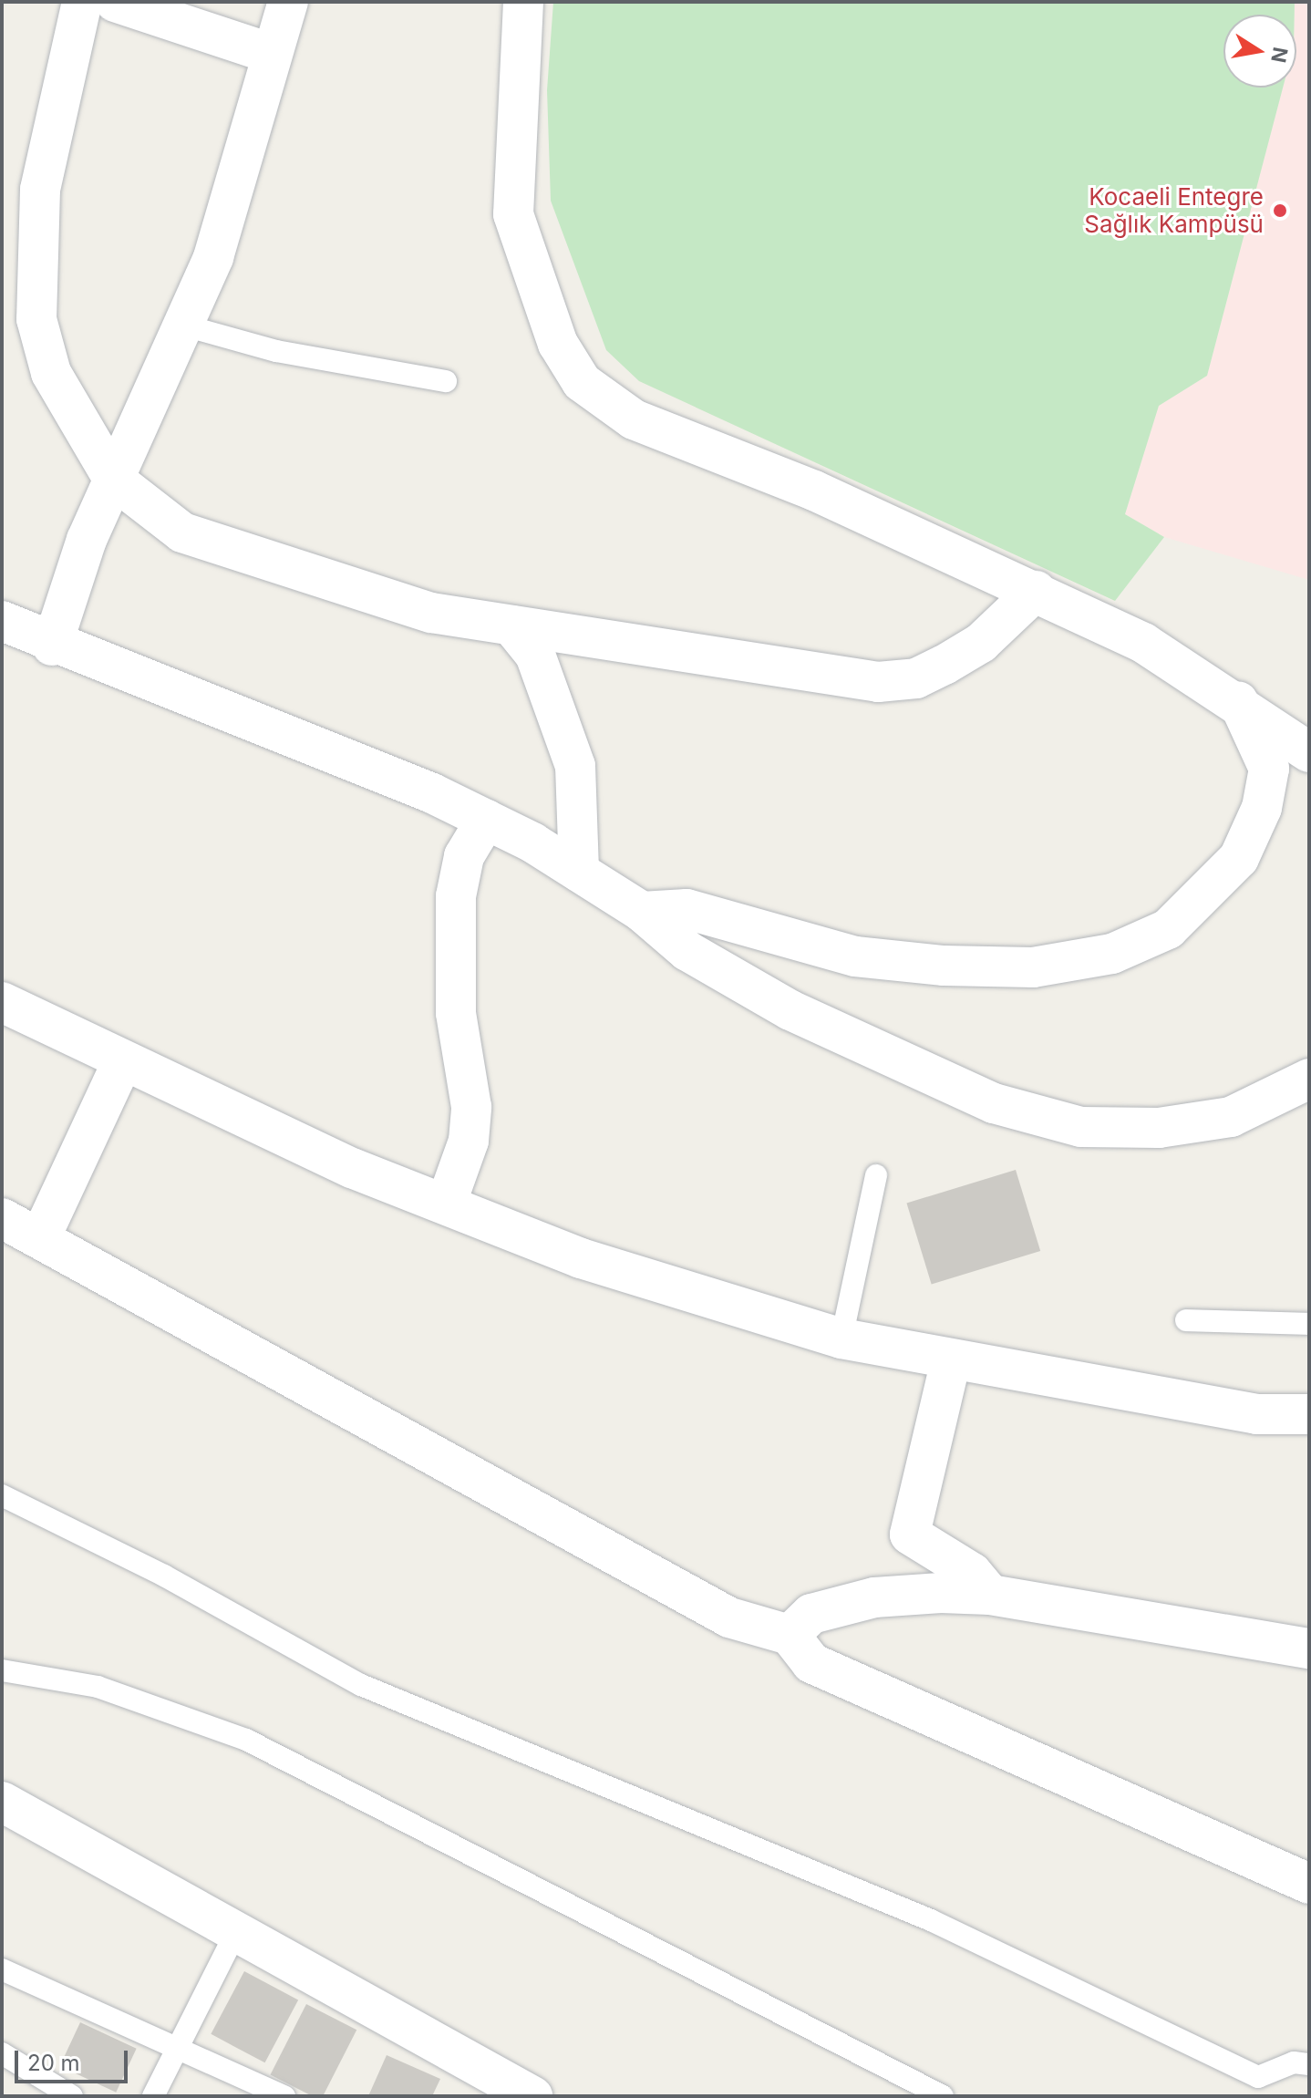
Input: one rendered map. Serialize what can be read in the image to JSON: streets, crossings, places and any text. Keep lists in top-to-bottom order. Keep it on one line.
{"places":["Kocaeli Entegre Sağlık Kampüsü"],"scale_bar":"20 m","north":"right"}
